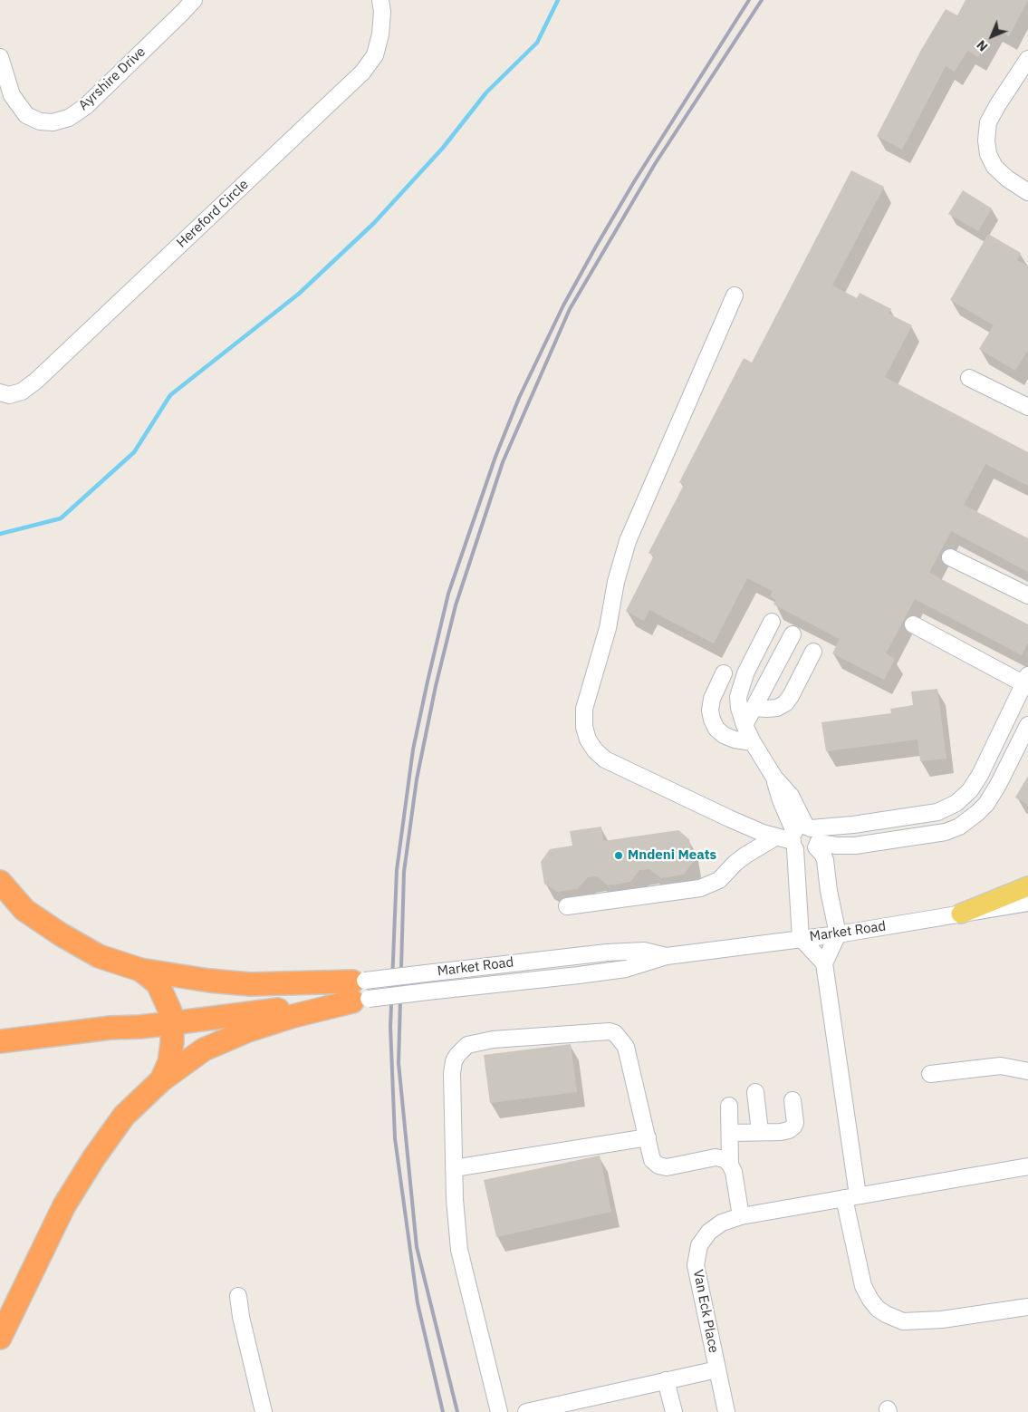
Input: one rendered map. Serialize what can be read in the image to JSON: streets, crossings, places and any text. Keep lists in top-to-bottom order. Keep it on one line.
{"streets":{"street":["Ayrshire Drive","Hereford Circle","Market Road","Van Eck Place"]},"places":["Mndeni Meats"],"north":"bottom left"}
